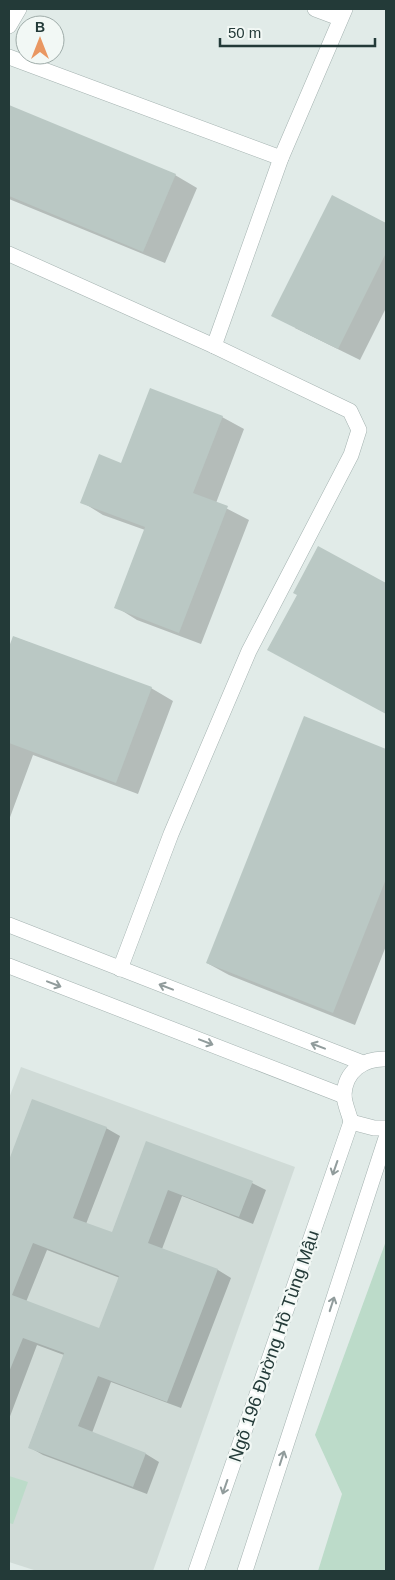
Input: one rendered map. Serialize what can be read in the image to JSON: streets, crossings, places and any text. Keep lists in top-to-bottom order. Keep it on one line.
{"streets":{"street":["Ngõ 196 Đường Hồ Tùng Mậu"]},"scale_bar":"50 m","north":"top"}
